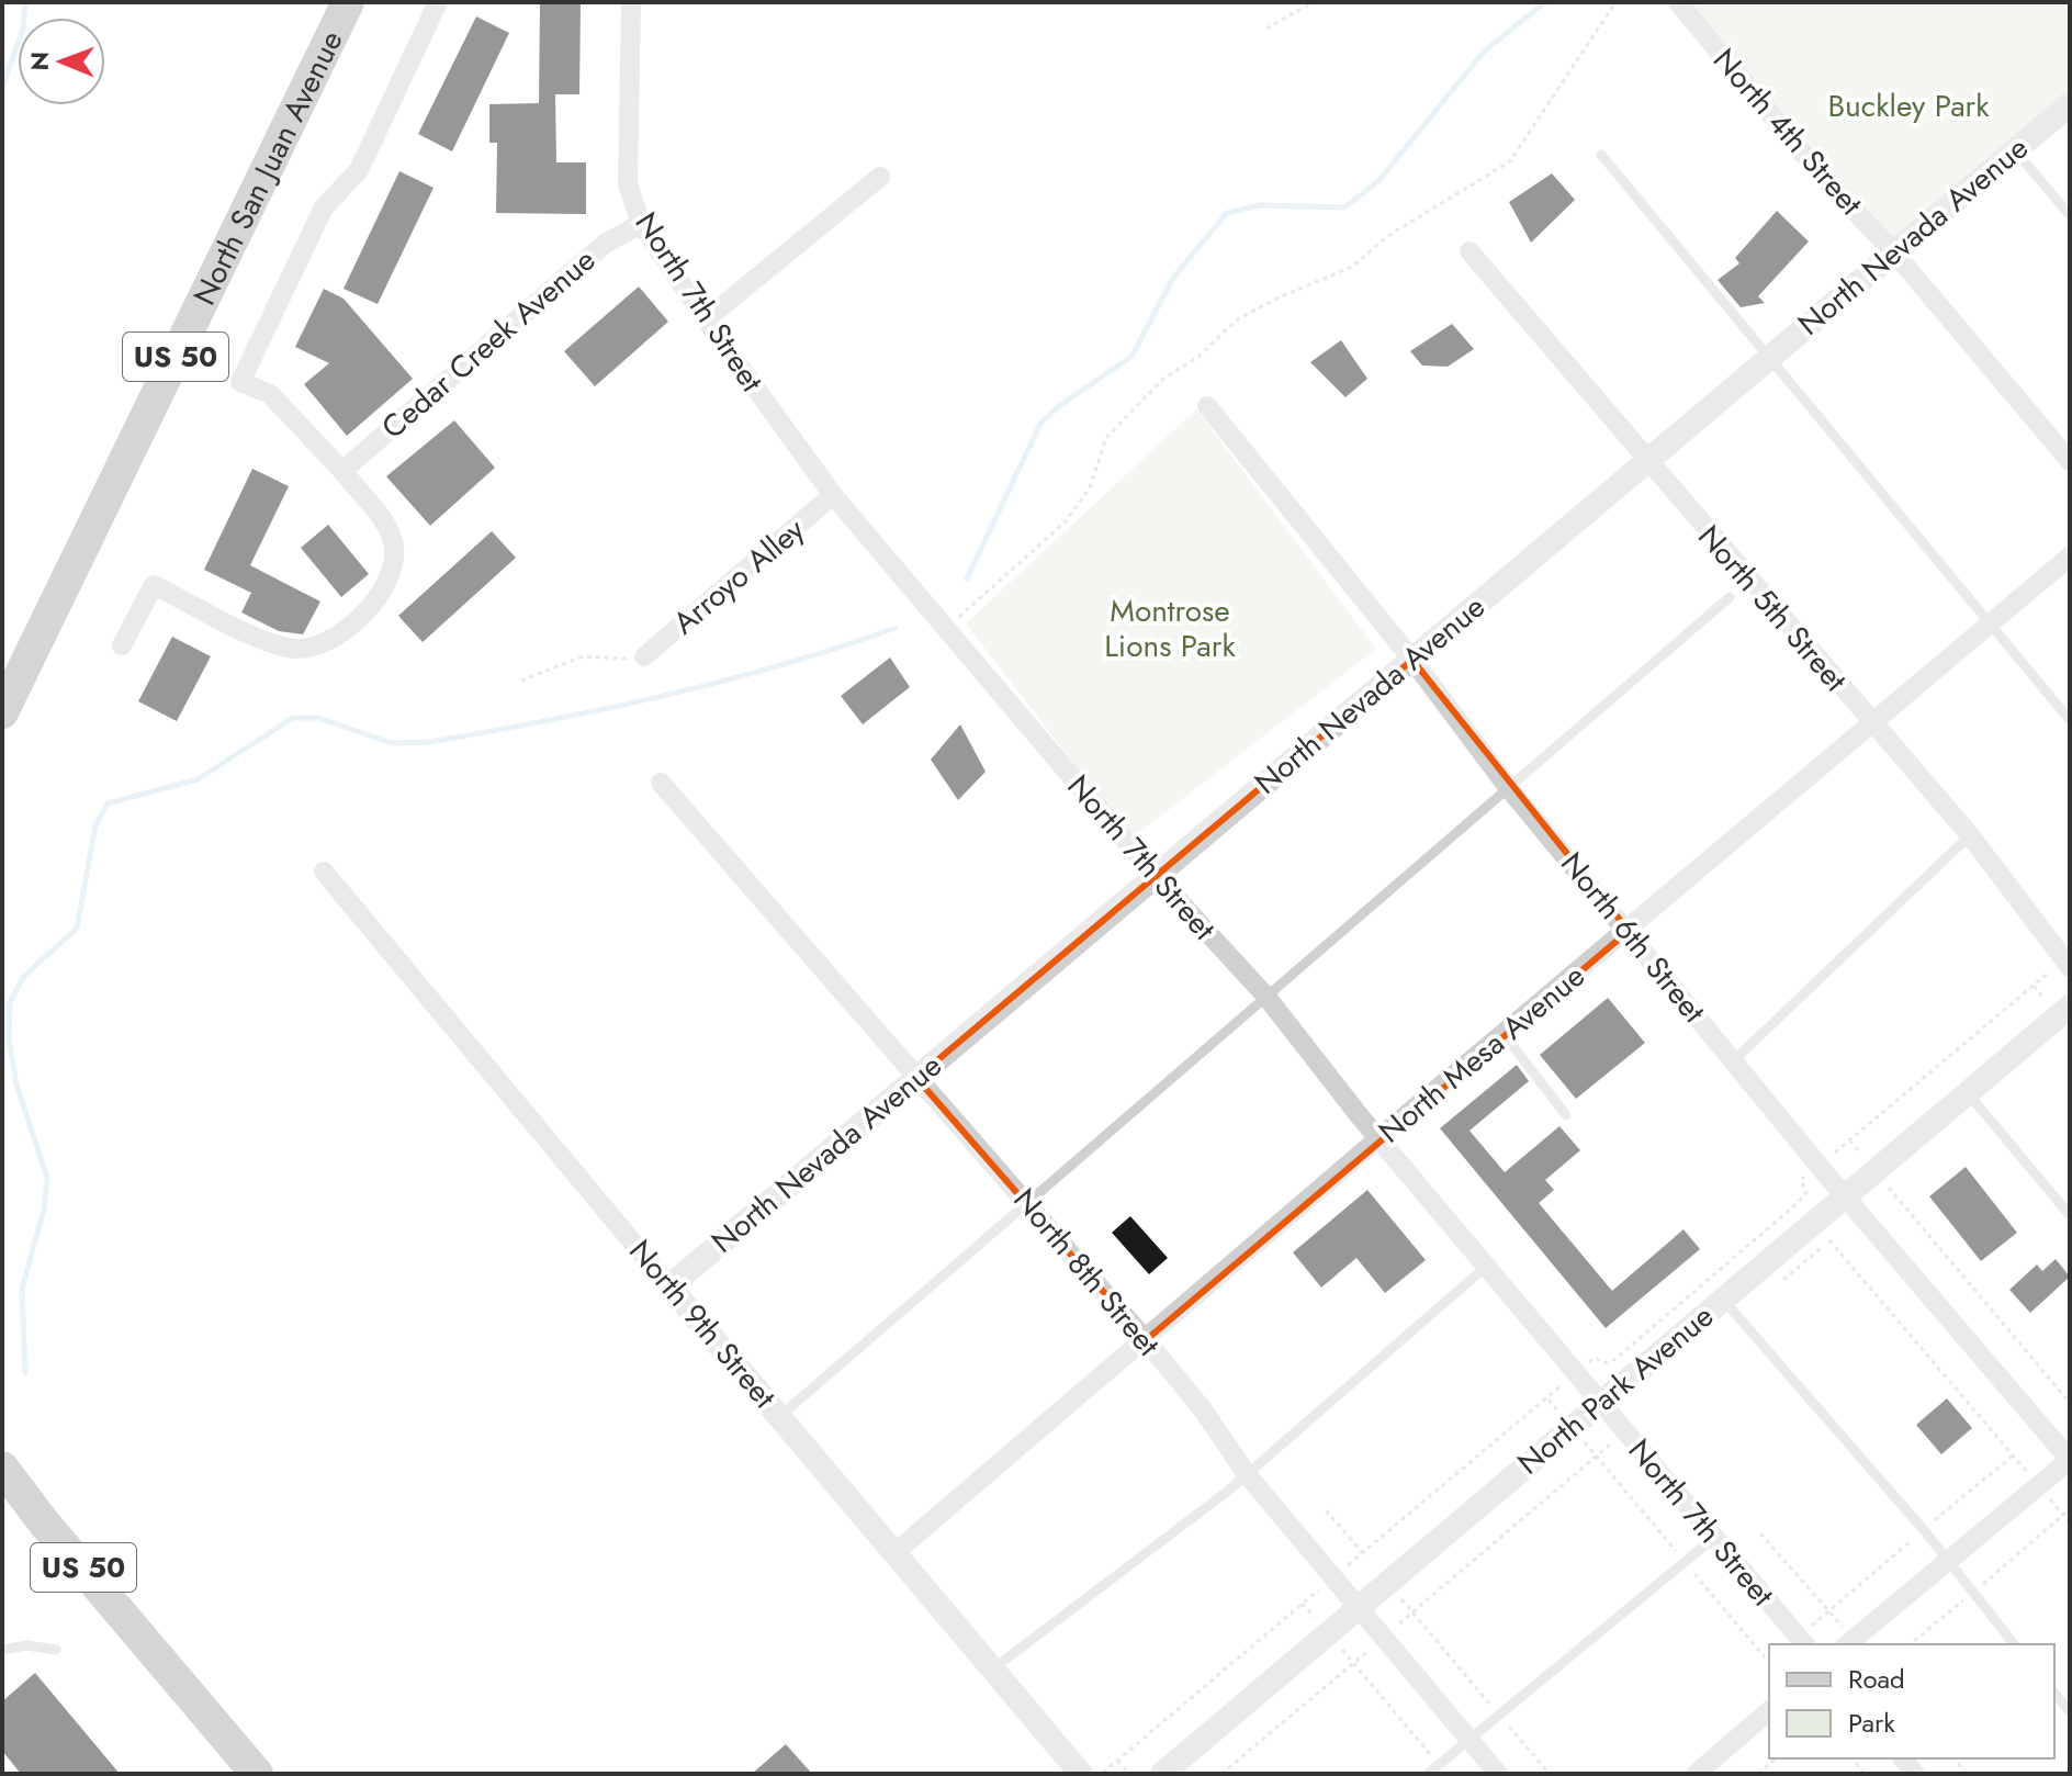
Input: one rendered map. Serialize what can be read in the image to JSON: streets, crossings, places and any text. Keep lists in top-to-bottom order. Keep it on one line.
{"streets":{"highway":["North San Juan Avenue","US 50"],"street":["North 4th Street","North Nevada Avenue","North 7th Street","Cedar Creek Avenue","Arroyo Alley","North 5th Street","North 6th Street","North Mesa Avenue","North 8th Street","North 9th Street","North Park Avenue"]},"crossings":[["North 4th Street","North Nevada Avenue"],["North Nevada Avenue","North 7th Street"],["North Nevada Avenue","North 5th Street"],["North Nevada Avenue","North 6th Street"],["North Nevada Avenue","North 8th Street"],["North Nevada Avenue","North 9th Street"],["North 7th Street","Cedar Creek Avenue"],["North 7th Street","Arroyo Alley"],["North 7th Street","North Mesa Avenue"],["North 7th Street","North Park Avenue"],["North 5th Street","North Mesa Avenue"],["North 6th Street","North Mesa Avenue"],["North 6th Street","North Park Avenue"],["North Mesa Avenue","North 8th Street"],["North Mesa Avenue","North 9th Street"],["North 8th Street","North Park Avenue"]],"parks":["Buckley Park","Montrose Lions Park"],"legend":["Road","Park"],"north":"left"}
